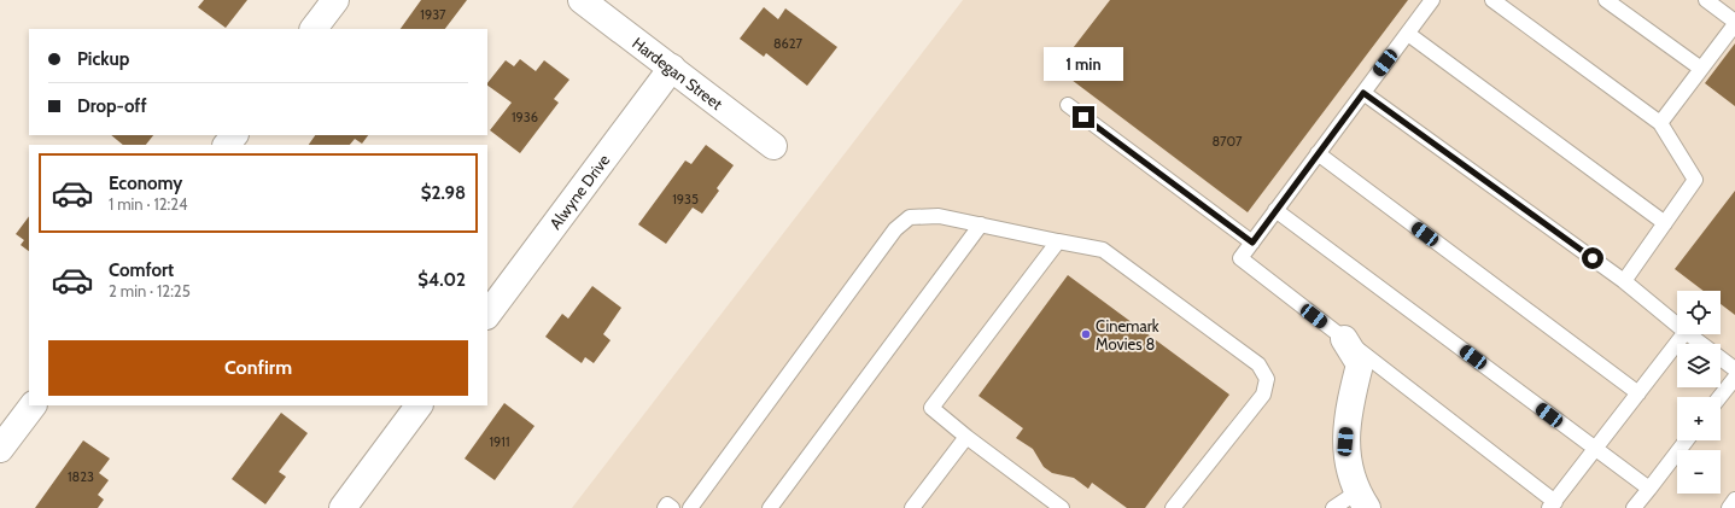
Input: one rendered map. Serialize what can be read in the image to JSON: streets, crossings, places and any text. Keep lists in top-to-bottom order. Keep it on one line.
{"streets":{"street":["Hardegan Street","Alwyne Drive"]},"crossings":[["Hardegan Street","Alwyne Drive"]],"places":["Cinemark Movies 8"],"house_numbers":["1937","8627","1936","8707","1935","1911","1823"],"page":{"banner":["Pickup","Drop-off"],"bubble":"1 min","list":[{"name":"Economy","note":"1 min · 12:24","value":"$2.98"},{"name":"Comfort","note":"2 min · 12:25","value":"$4.02"}],"map_buttons":["+","−"],"buttons":"Confirm"}}
